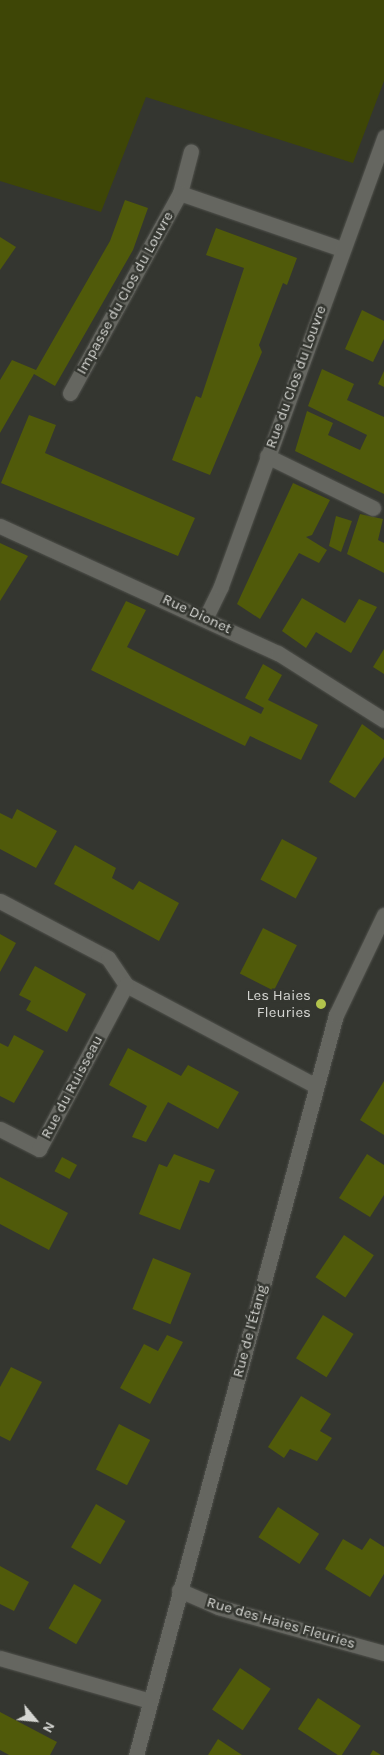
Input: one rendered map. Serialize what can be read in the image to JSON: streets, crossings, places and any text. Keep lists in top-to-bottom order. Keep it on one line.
{"streets":{"street":["Impasse du Clos du Louvre","Rue du Clos du Louvre","Rue Dionet","Rue du Ruisseau","Rue de l'Étang","Rue des Haies Fleuries"]},"crossings":[["Rue du Clos du Louvre","Rue Dionet"],["Rue de l'Étang","Rue des Haies Fleuries"]],"places":["Les Haies Fleuries"],"north":"bottom right"}
